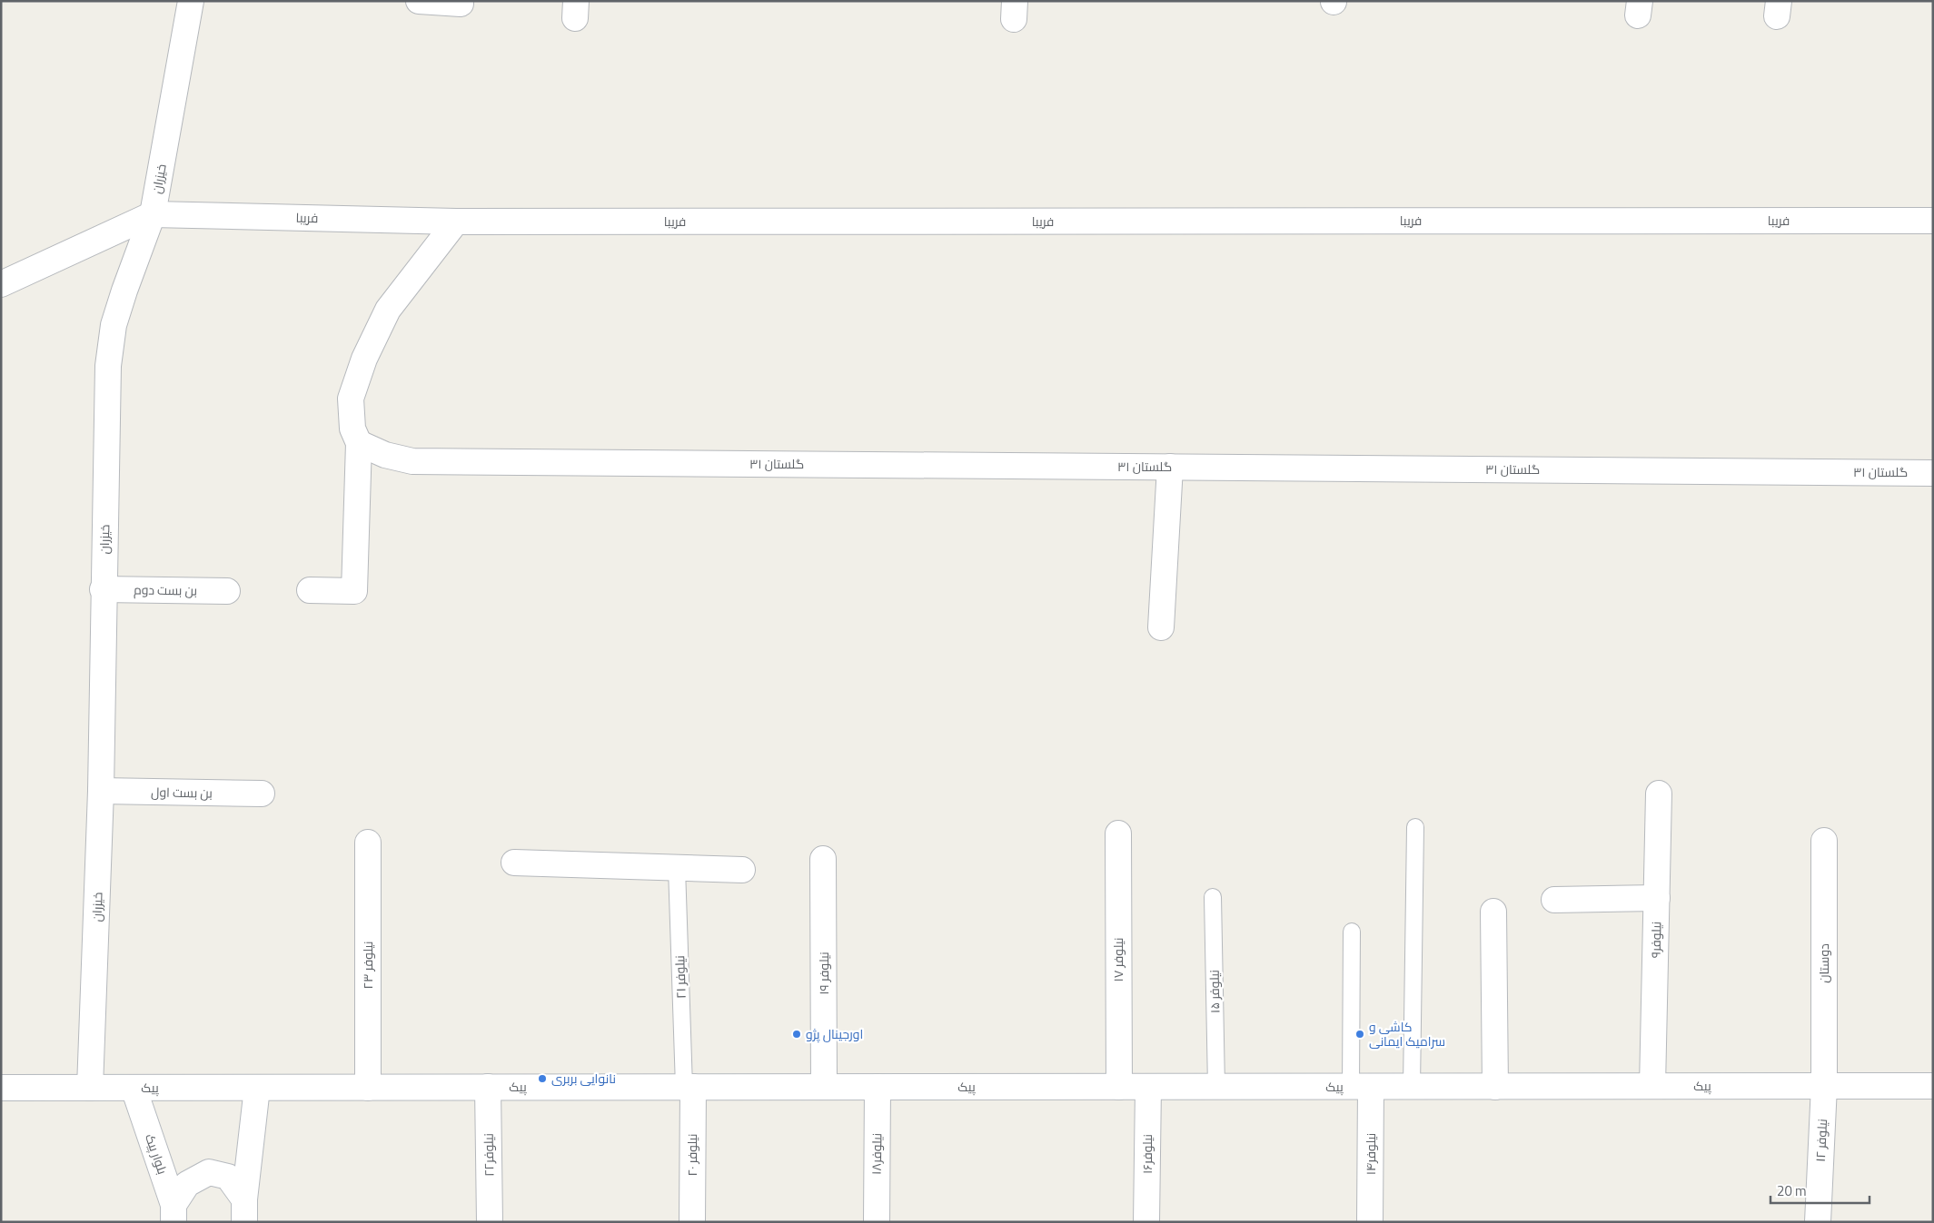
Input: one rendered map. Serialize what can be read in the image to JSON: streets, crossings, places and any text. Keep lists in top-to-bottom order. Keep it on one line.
{"streets":{"street":["خیزران","فریبا","گلستان ۳۱","بن بست دوم","بن بست اول","نیلوفر۹","نیلوفر ۱۷","دوستان","نیلوفر ۲۳","نیلوفر ۱۹","پیک","نیلوفر ۱۲","بلوار پیک","نیلوفر۱۸","نیلوفر۱۶","نیلوفر۱۴","نیلوفر۲۲","نیلوفر ۲۰"],"lane":["نیلوفر ۲۱","نیلوفر ۱۵"]},"crossings":[["خیزران","فریبا"],["خیزران","بن بست دوم"],["خیزران","بن بست اول"],["خیزران","پیک"],["نیلوفر۹","پیک"],["نیلوفر ۱۷","پیک"],["دوستان","پیک"],["دوستان","نیلوفر ۱۲"],["نیلوفر ۲۳","پیک"],["نیلوفر ۱۹","پیک"],["نیلوفر ۲۱","پیک"],["نیلوفر ۲۱","نیلوفر ۲۰"],["نیلوفر ۱۵","پیک"],["پیک","نیلوفر ۱۲"],["پیک","بلوار پیک"],["پیک","نیلوفر۱۸"],["پیک","نیلوفر۱۶"],["پیک","نیلوفر۱۴"],["پیک","نیلوفر۲۲"],["پیک","نیلوفر ۲۰"]],"places":["اورجینال پژو","کاشی و سرامیک ایمانی","نانوایی بربری"],"scale_bar":"20 m"}
